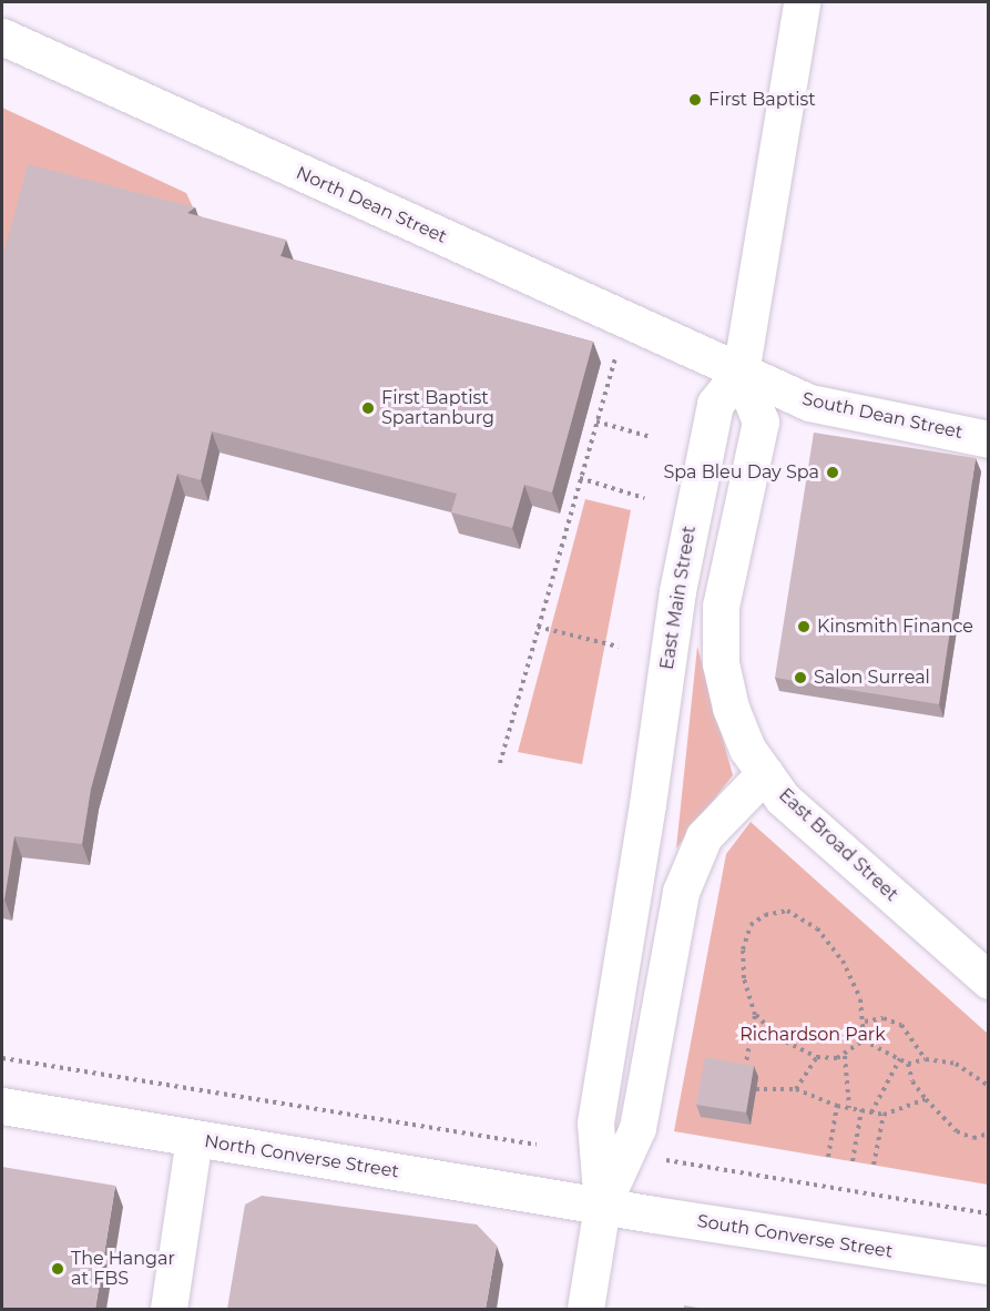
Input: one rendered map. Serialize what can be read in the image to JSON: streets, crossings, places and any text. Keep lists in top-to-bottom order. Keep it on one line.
{"streets":{"street":["North Dean Street","South Dean Street","East Main Street","East Broad Street","North Converse Street","South Converse Street"]},"crossings":[["North Dean Street","South Dean Street"],["North Dean Street","East Main Street"],["North Dean Street","East Broad Street"],["South Dean Street","East Main Street"],["South Dean Street","East Broad Street"],["East Main Street","East Broad Street"],["East Main Street","North Converse Street"],["East Main Street","South Converse Street"],["North Converse Street","South Converse Street"]],"parks":["Richardson Park"],"places":["First Baptist","First Baptist Spartanburg","Spa Bleu Day Spa","Kinsmith Finance","Salon Surreal","The Hangar at FBS"]}
